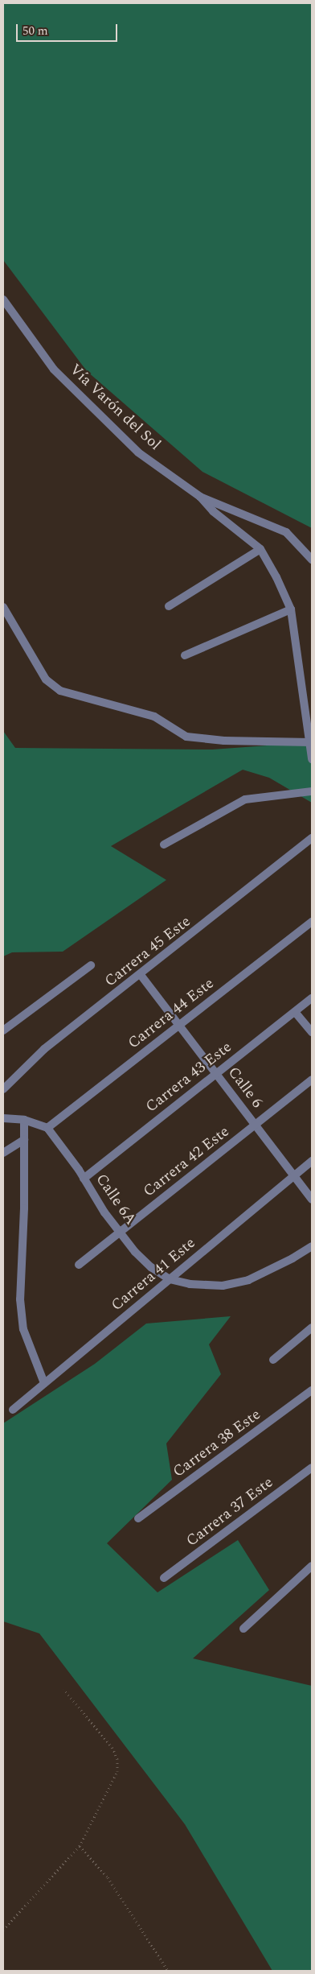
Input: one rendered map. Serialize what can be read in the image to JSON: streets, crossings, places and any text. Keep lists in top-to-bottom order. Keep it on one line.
{"streets":{"street":["Vía Varón del Sol","Carrera 45 Este","Carrera 44 Este","Carrera 43 Este","Calle 6","Carrera 42 Este","Calle 6A","Carrera 41 Este","Carrera 38 Este","Carrera 37 Este"]},"crossings":[["Carrera 45 Este","Calle 6"],["Carrera 44 Este","Calle 6"],["Carrera 44 Este","Calle 6A"],["Carrera 43 Este","Calle 6"],["Carrera 43 Este","Calle 6A"],["Calle 6","Carrera 42 Este"],["Calle 6","Carrera 41 Este"],["Carrera 42 Este","Calle 6A"],["Calle 6A","Carrera 41 Este"]],"scale_bar":"50 m"}
